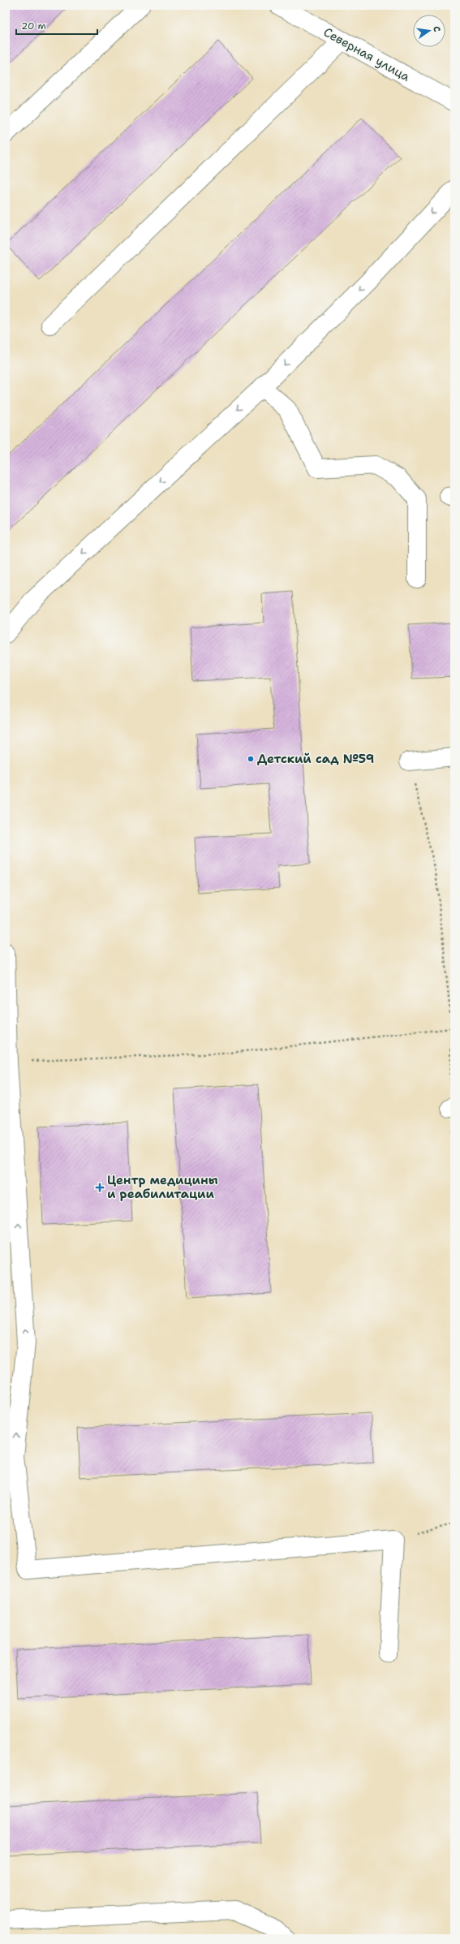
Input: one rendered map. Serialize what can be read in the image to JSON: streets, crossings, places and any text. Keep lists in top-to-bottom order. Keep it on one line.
{"streets":{"street":["Северная улица"]},"places":{"other":["Детский сад №59"],"health":["Центр медицины и реабилитации"]},"scale_bar":"20 m","north":"right"}
